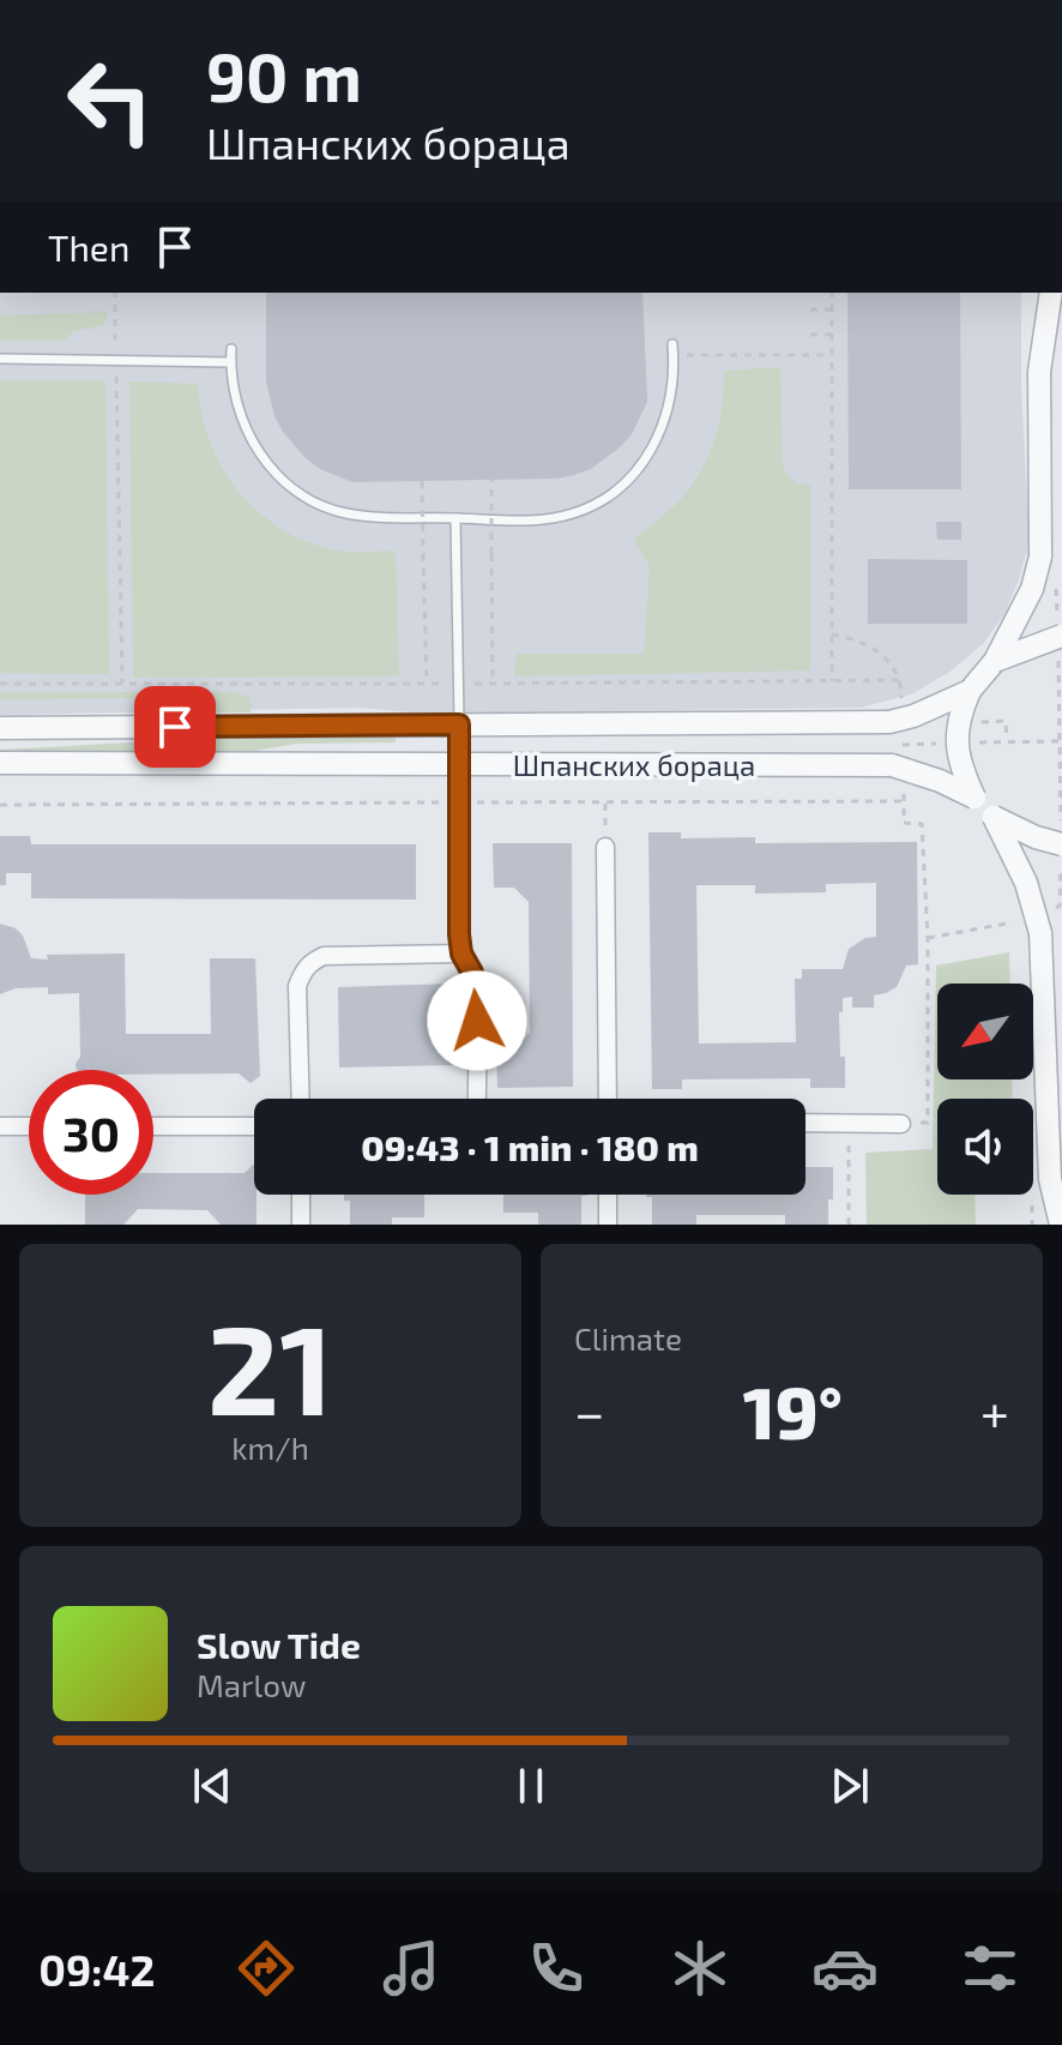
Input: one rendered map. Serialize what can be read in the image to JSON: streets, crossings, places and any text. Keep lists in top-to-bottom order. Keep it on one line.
{"streets":{"street":["Шпанских бораца"]},"north":"bottom left","page":{"turn":["90 m","Шпанских бораца"],"then":"Then","limit":"30","trip":"09:43 · 1 min · 180 m","tile":[["21","km/h"],"Climate"],"heat":["−","19°","+"],"song":["Slow Tide","Marlow"],"tabs":"09:42"}}
